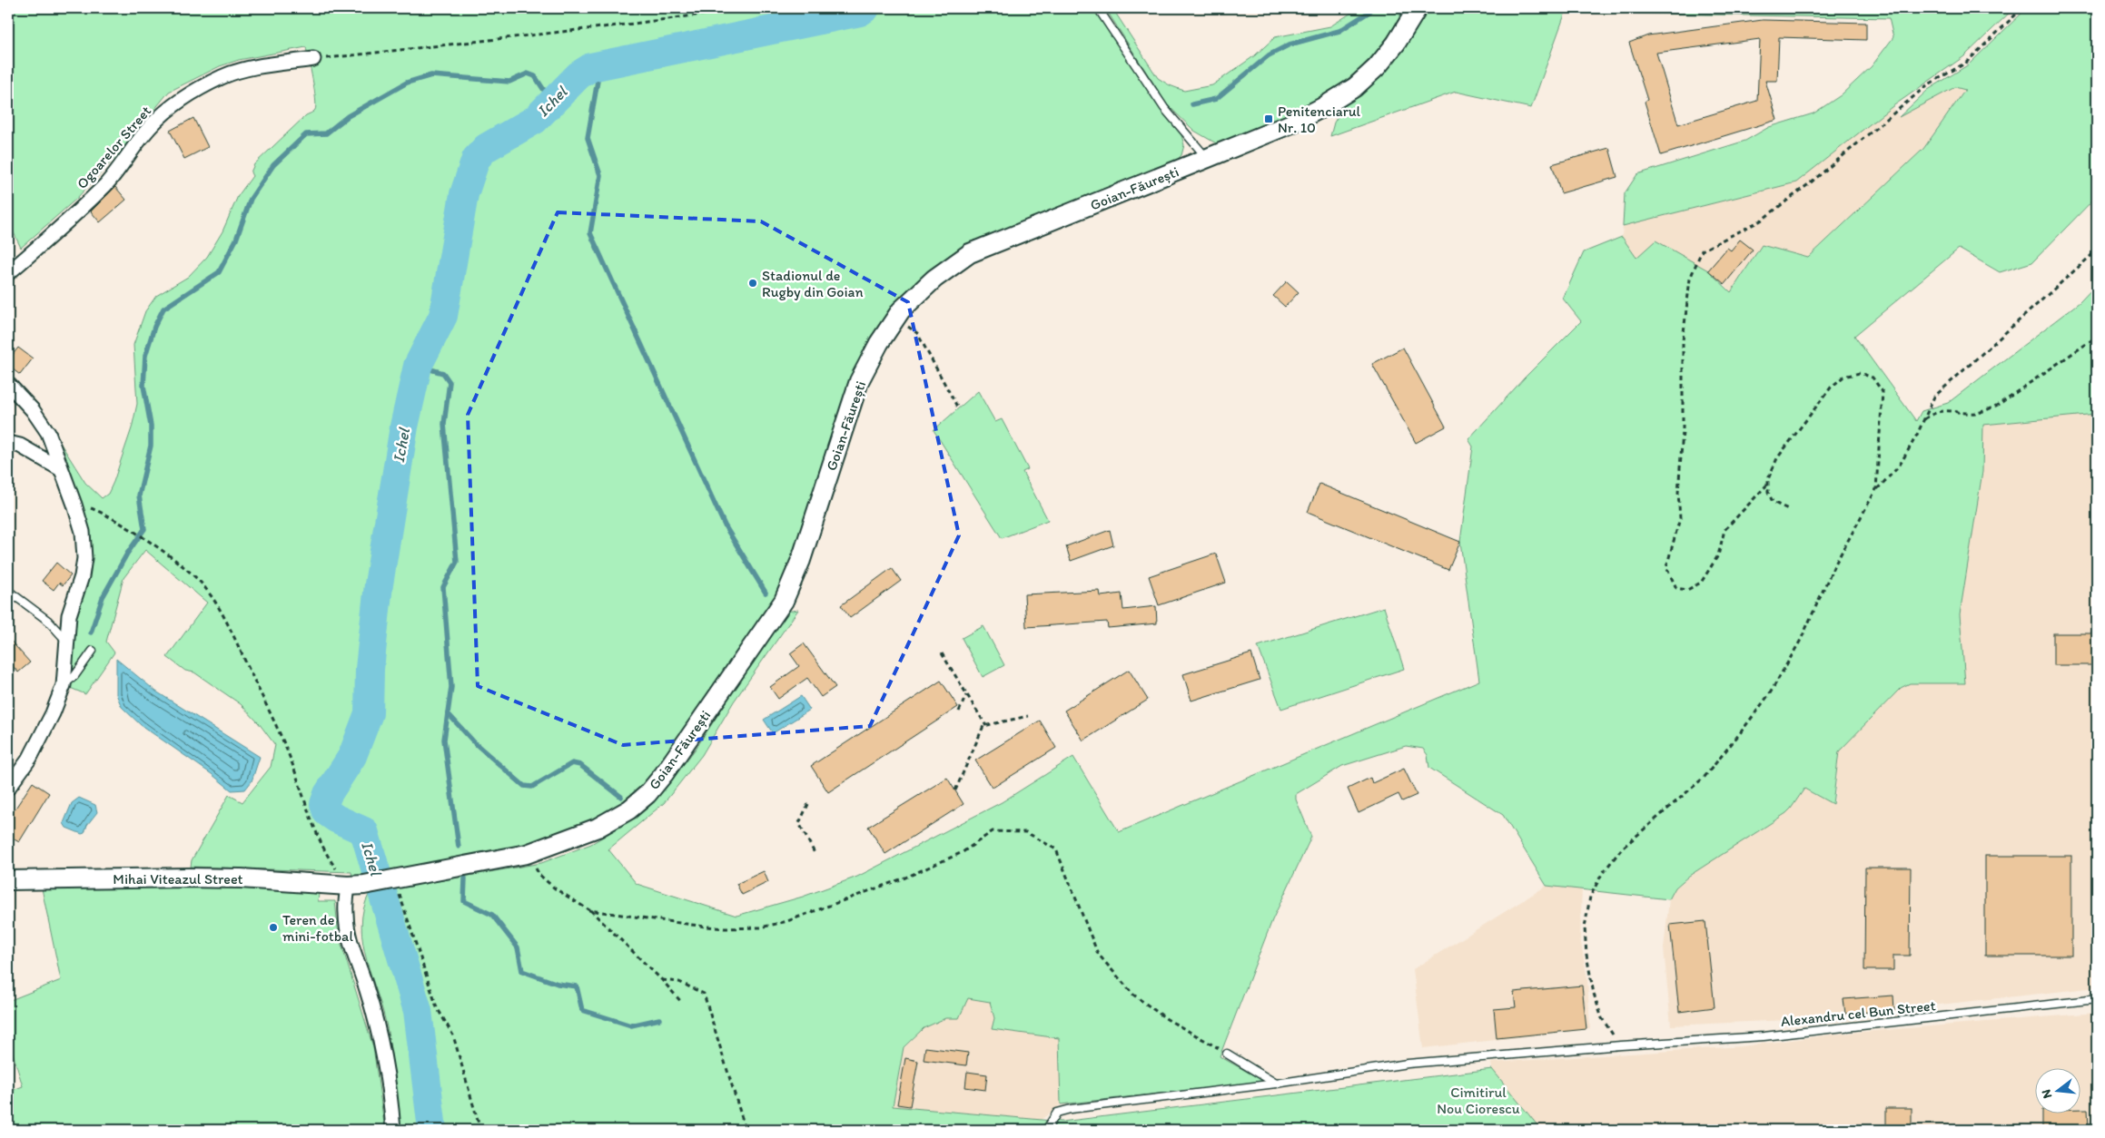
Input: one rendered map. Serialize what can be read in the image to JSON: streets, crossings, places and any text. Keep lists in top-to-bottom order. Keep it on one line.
{"streets":{"street":["Ogoarelor Street","Goian-Făurești","Mihai Viteazul Street"],"lane":["Alexandru cel Bun Street"]},"crossings":[["Goian-Făurești","Mihai Viteazul Street"]],"water":["Ichel"],"parks":["Cimitirul Nou Ciorescu"],"places":{"transit":["Penitenciarul Nr. 10"],"other":["Stadionul de Rugby din Goian","Teren de mini-fotbal"]},"north":"left"}
